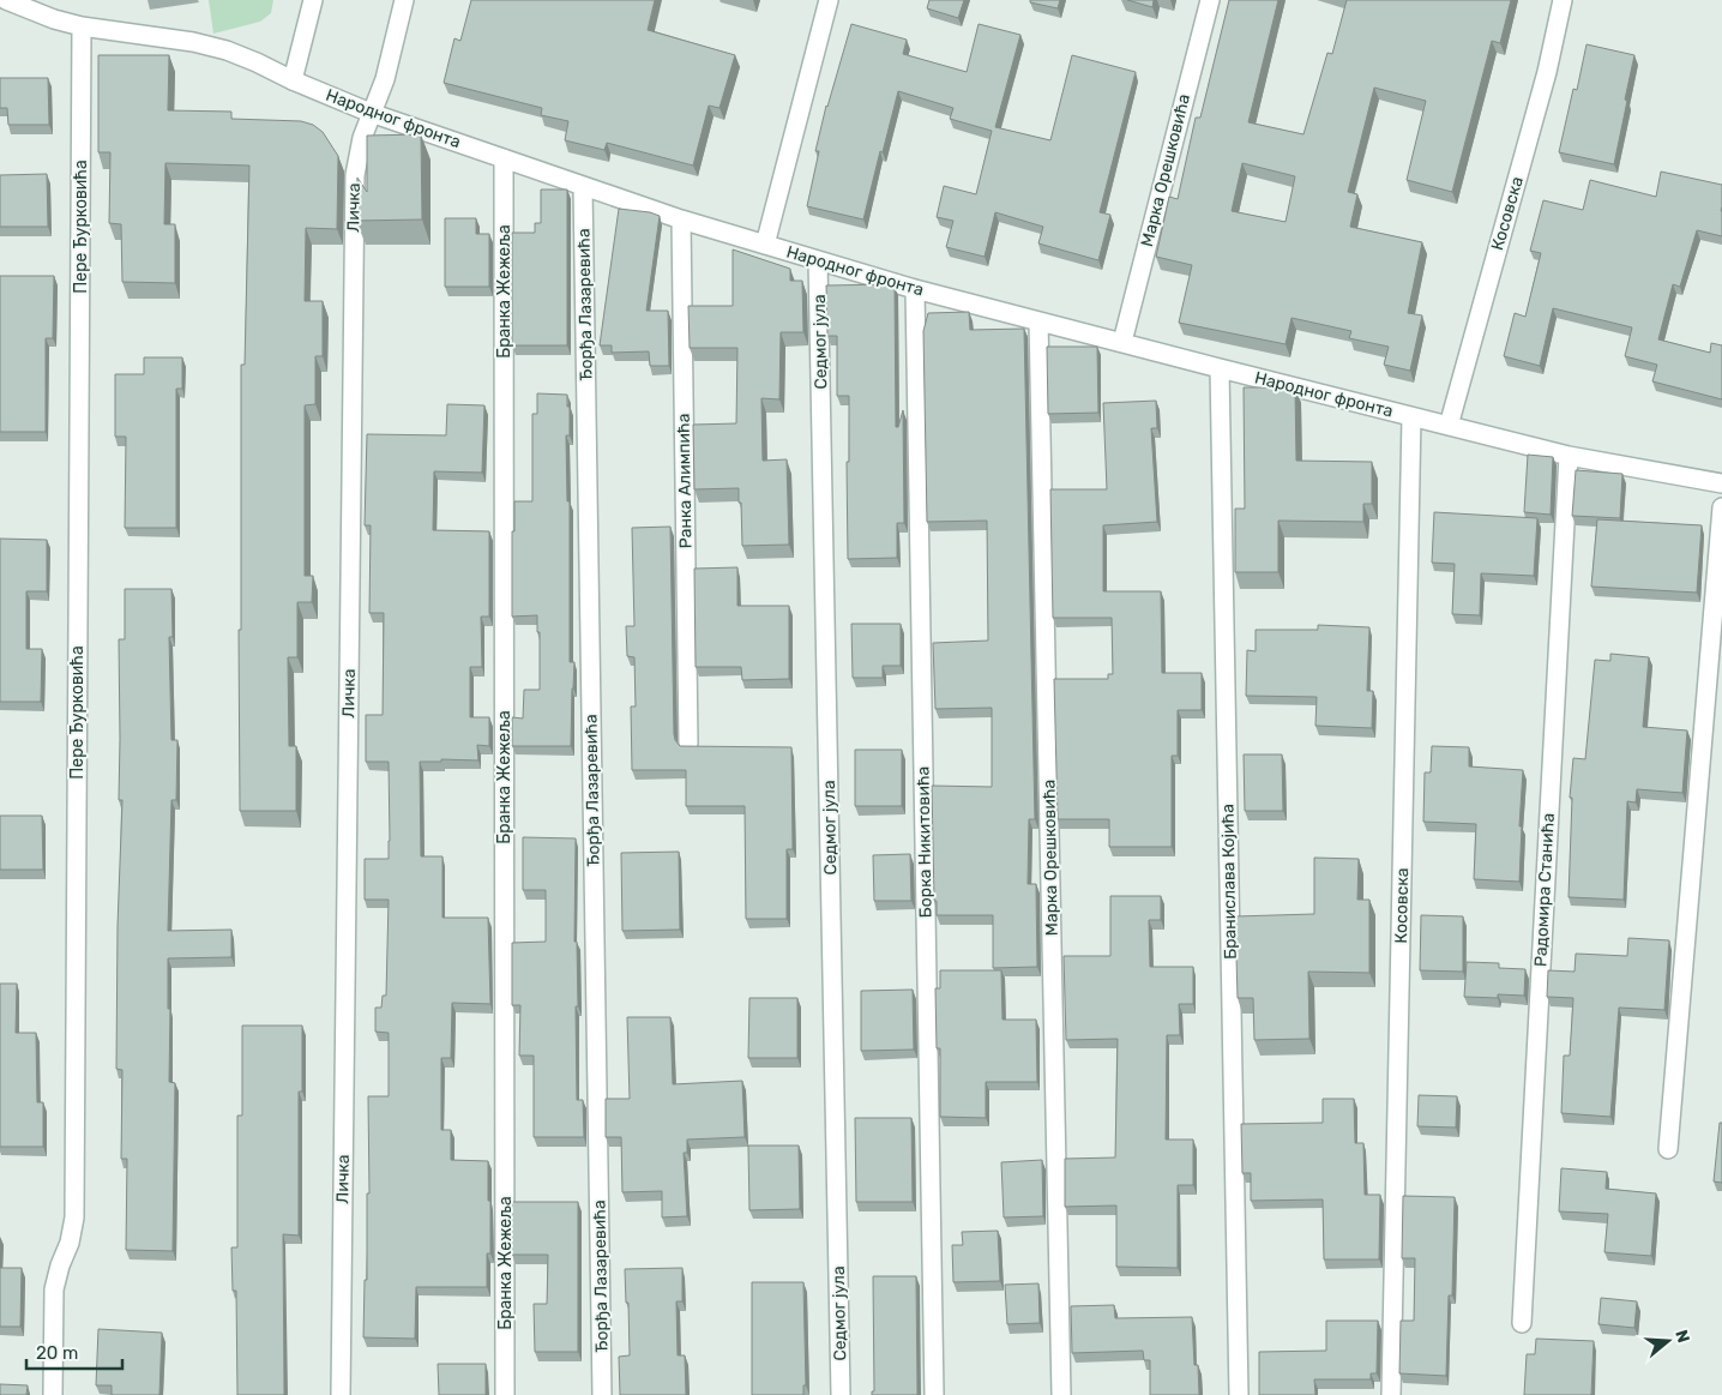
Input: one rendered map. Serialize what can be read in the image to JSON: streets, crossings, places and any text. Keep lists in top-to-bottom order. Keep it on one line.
{"streets":{"street":["Народног фронта","Марка Орешковића","Личка","Косовска","Пере Ђурковића","Бранка Жежеља","Ђорђа Лазаревића","Седмог јула","Ранка Алимпића","Борка Никитовића","Бранислава Којића","Радомира Станића"]},"crossings":[["Народног фронта","Марка Орешковића"],["Народног фронта","Личка"],["Народног фронта","Косовска"],["Народног фронта","Пере Ђурковића"],["Народног фронта","Бранка Жежеља"],["Народног фронта","Ђорђа Лазаревића"],["Народног фронта","Седмог јула"],["Народног фронта","Ранка Алимпића"],["Народног фронта","Борка Никитовића"],["Народног фронта","Бранислава Којића"],["Народног фронта","Радомира Станића"]],"scale_bar":"20 m","north":"right"}
